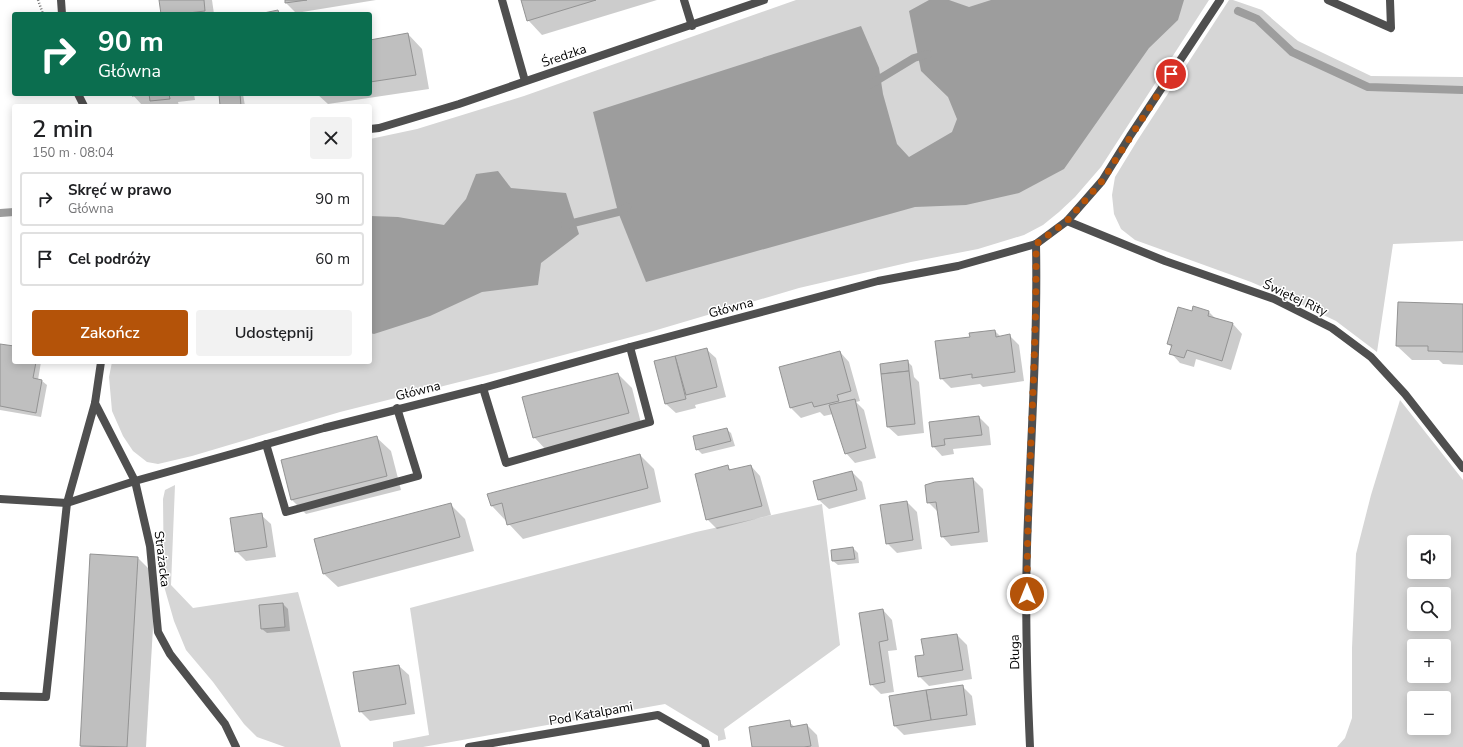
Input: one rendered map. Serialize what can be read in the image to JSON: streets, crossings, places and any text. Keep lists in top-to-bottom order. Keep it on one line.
{"streets":{"street":["Średzka","Świętej Rity","Główna","Strażacka","Długa","Pod Katalpami"]},"crossings":[["Świętej Rity","Główna"],["Główna","Strażacka"],["Główna","Długa"]],"page":{"turn":["90 m","Główna"],"heading":["2 min","150 m · 08:04"],"list":[{"name":"Skręć w prawo","note":"Główna","value":"90 m"},{"name":"Cel podróży","value":"60 m"}],"buttons":["Zakończ","Udostępnij"],"map_buttons":["+","−"]}}
